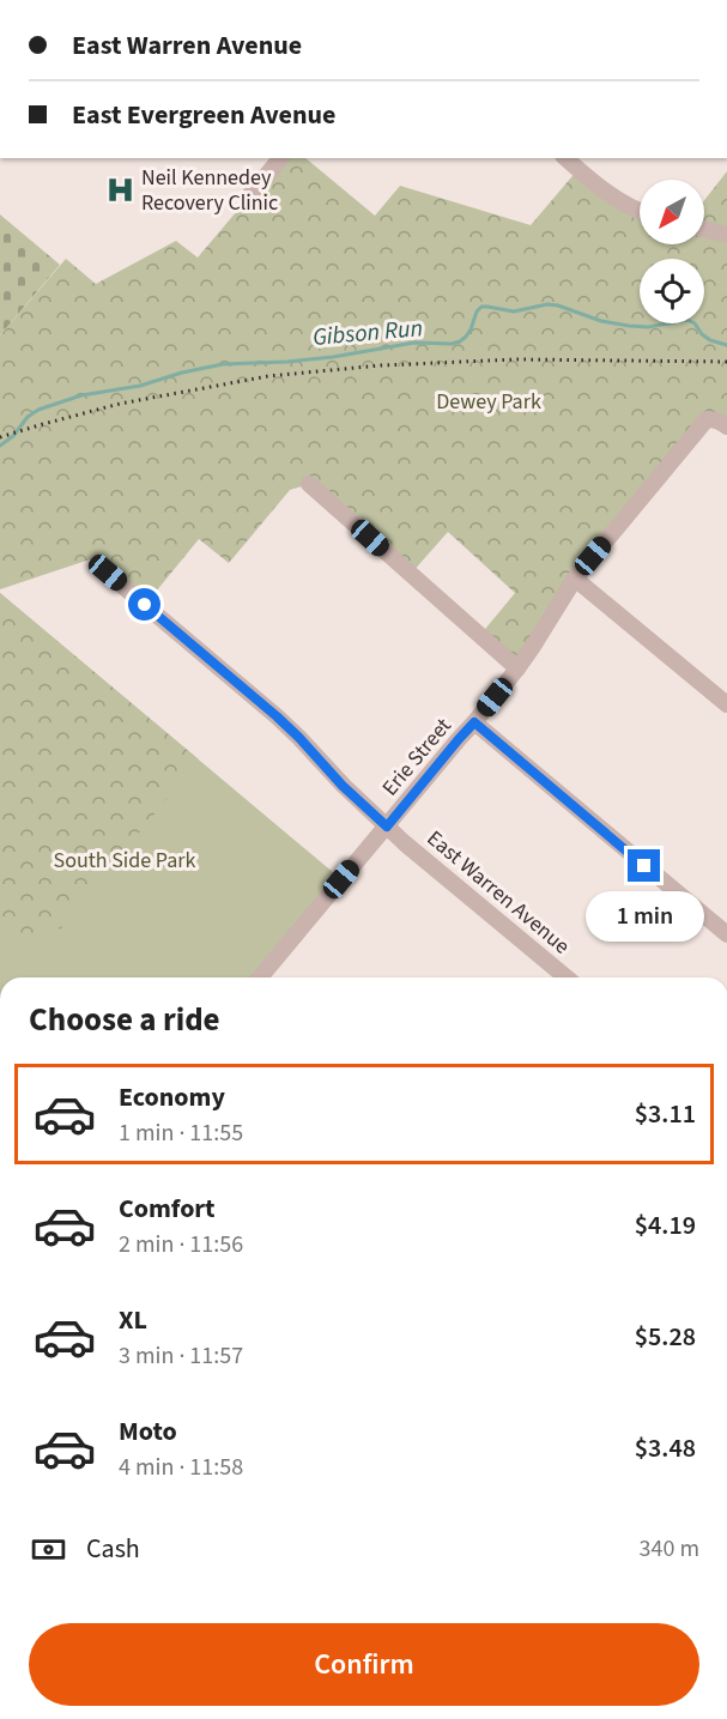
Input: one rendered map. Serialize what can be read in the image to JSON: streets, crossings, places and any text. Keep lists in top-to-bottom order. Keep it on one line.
{"streets":{"street":["Erie Street","East Warren Avenue"]},"crossings":[["Erie Street","East Warren Avenue"]],"water":["Gibson Run"],"parks":["Dewey Park","South Side Park"],"places":{"hospital":["Neil Kennedey Recovery Clinic"]},"north":"bottom left","page":{"banner":["East Warren Avenue","East Evergreen Avenue"],"bubble":"1 min","heading":"Choose a ride","list":[{"name":"Economy","note":"1 min · 11:55","value":"$3.11"},{"name":"Comfort","note":"2 min · 11:56","value":"$4.19"},{"name":"XL","note":"3 min · 11:57","value":"$5.28"},{"name":"Moto","note":"4 min · 11:58","value":"$3.48"}],"pay":["Cash","340 m"],"buttons":"Confirm"}}
